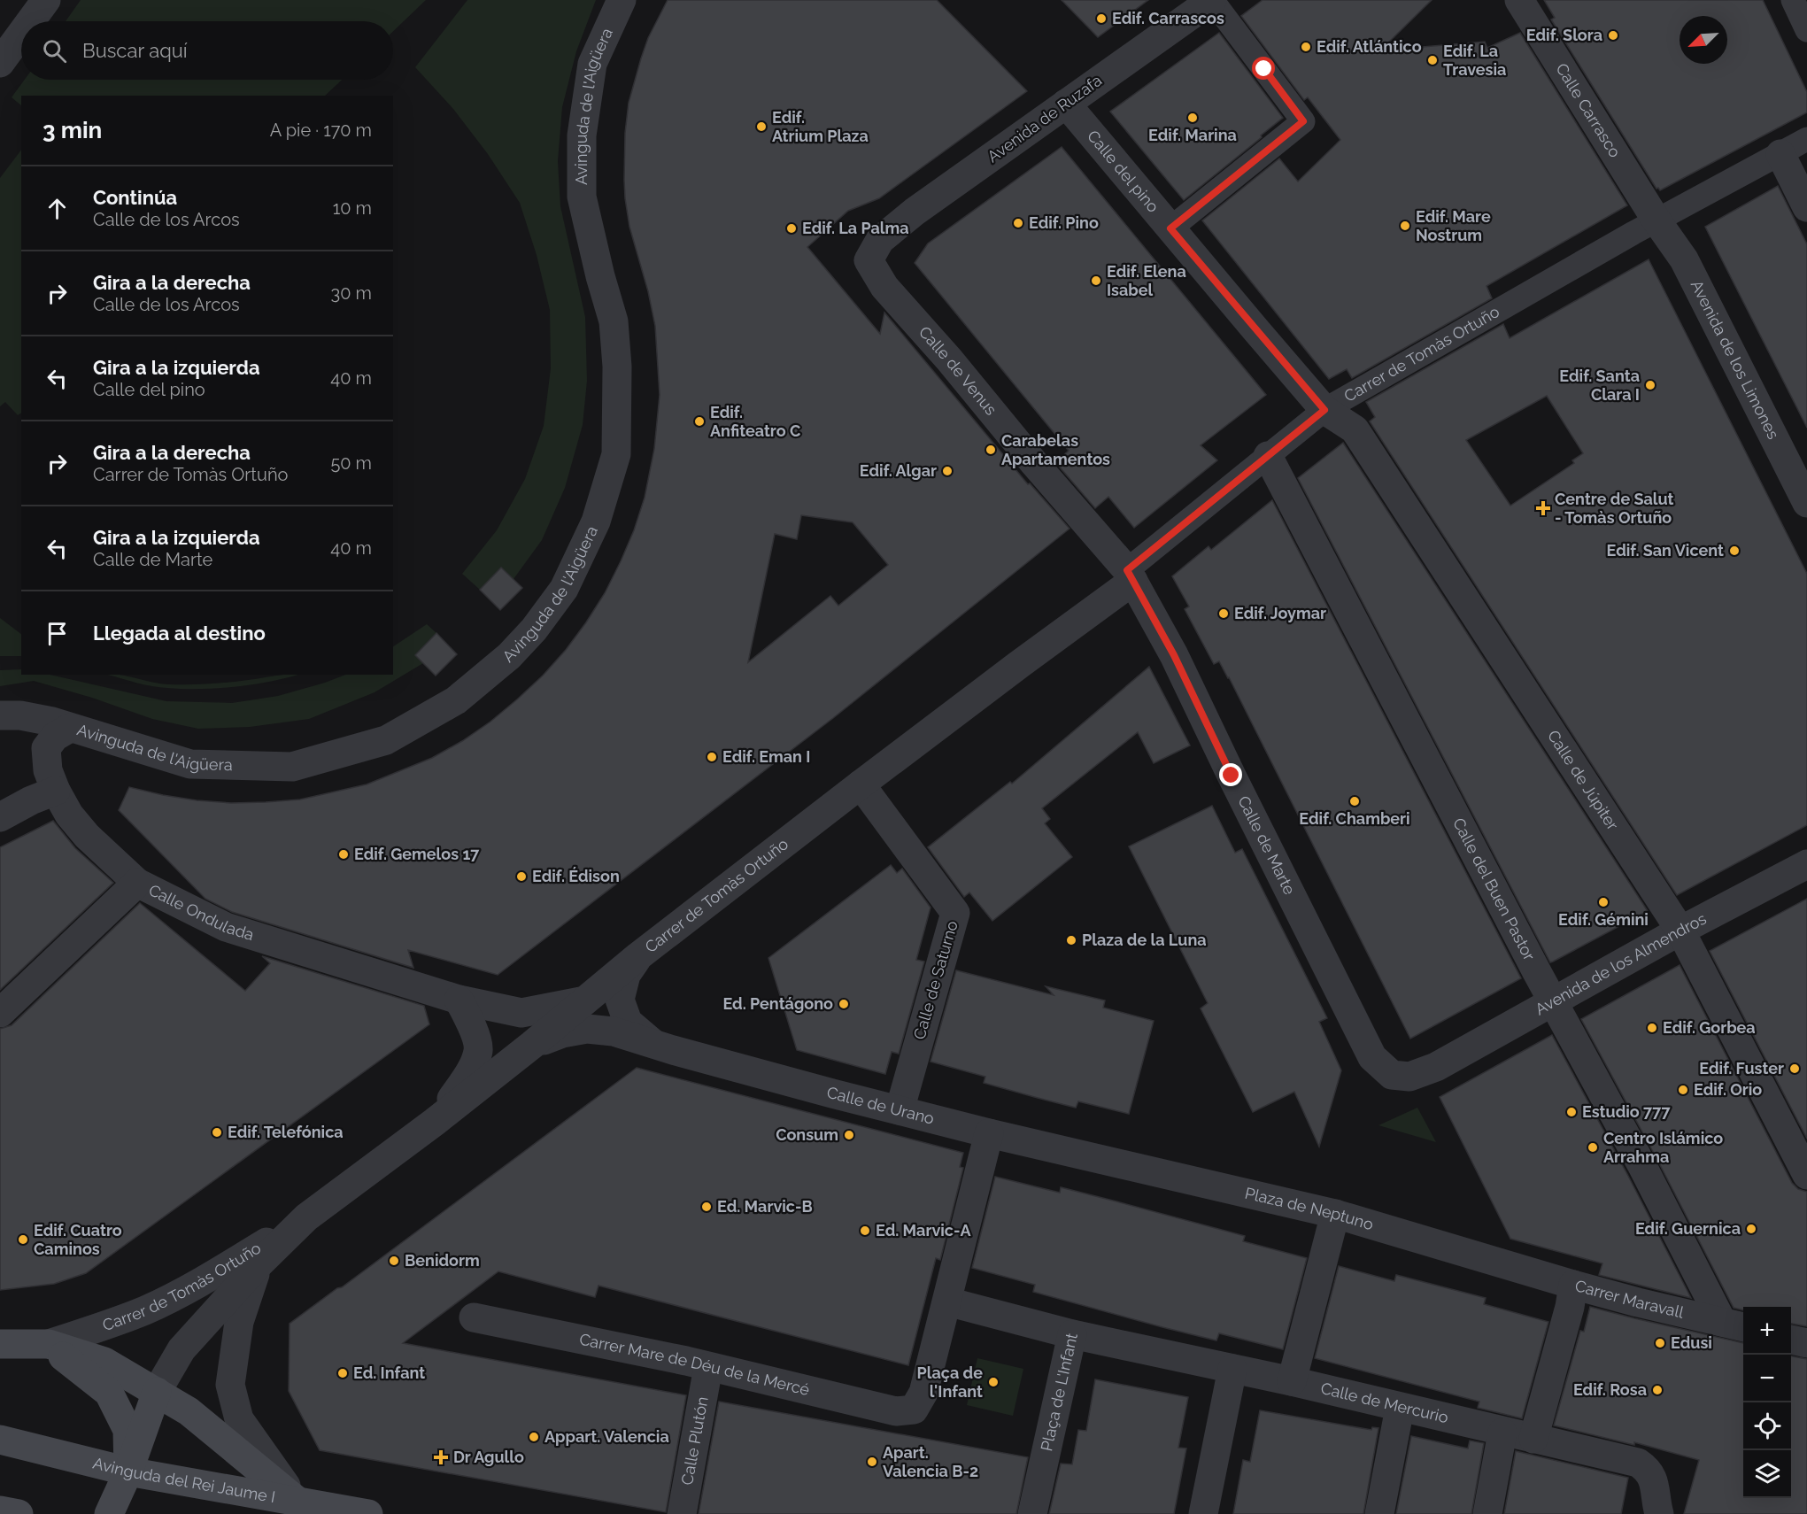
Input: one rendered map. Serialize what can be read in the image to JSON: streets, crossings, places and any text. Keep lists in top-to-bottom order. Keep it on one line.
{"streets":{"main road":["Avinguda del Rei Jaume I"],"street":["Avinguda de l'Aigüera","Calle Carrasco","Avenida de Ruzafa","Calle del pino","Carrer de Tomàs Ortuño","Avenida de los Limones","Calle de Venus","Calle de Júpiter","Calle de Marte","Calle del Buen Pastor","Calle Ondulada","Avenida de los Almendros","Calle de Saturno","Calle de Urano","Plaza de Neptuno","Carrer Maravall","Carrer Mare de Déu de la Mercé","Plaça de L'Infant","Calle de Mercurio","Calle Plutón"]},"crossings":[["Avinguda de l'Aigüera","Calle Ondulada"],["Calle Carrasco","Carrer de Tomàs Ortuño"],["Calle Carrasco","Avenida de los Limones"],["Avenida de Ruzafa","Calle del pino"],["Avenida de Ruzafa","Calle de Venus"],["Calle del pino","Carrer de Tomàs Ortuño"],["Calle del pino","Calle de Júpiter"],["Carrer de Tomàs Ortuño","Avenida de los Limones"],["Carrer de Tomàs Ortuño","Calle de Venus"],["Carrer de Tomàs Ortuño","Calle de Júpiter"],["Carrer de Tomàs Ortuño","Calle de Marte"],["Carrer de Tomàs Ortuño","Calle del Buen Pastor"],["Carrer de Tomàs Ortuño","Calle Ondulada"],["Carrer de Tomàs Ortuño","Calle de Saturno"],["Carrer de Tomàs Ortuño","Calle de Urano"],["Calle de Venus","Calle de Marte"],["Calle de Júpiter","Avenida de los Almendros"],["Calle de Marte","Avenida de los Almendros"],["Calle del Buen Pastor","Avenida de los Almendros"],["Calle del Buen Pastor","Carrer Maravall"],["Calle de Saturno","Calle de Urano"],["Calle de Urano","Plaza de Neptuno"],["Plaza de Neptuno","Carrer Maravall"],["Carrer Mare de Déu de la Mercé","Plaça de L'Infant"],["Carrer Mare de Déu de la Mercé","Calle Plutón"],["Plaça de L'Infant","Calle de Mercurio"]],"places":{"other":["Edif. Carrascos","Edif. Slora","Edif. Atlántico","Edif. La Travesia","Edif. Marina","Edif. Atrium Plaza","Edif. Pino","Edif. Mare Nostrum","Edif. La Palma","Edif. Elena Isabel","Edif. Santa Clara I","Edif. Anfiteatro C","Carabelas Apartamentos","Edif. Algar","Edif. San Vicent","Edif. Joymar","Edif. Eman I","Edif. Chamberi","Edif. Gemelos 17","Edif. Édison","Edif. Gémini","Plaza de la Luna","Ed. Pentágono","Edif. Gorbea","Edif. Fuster","Edif. Orio","Estudio 777","Edif. Telefónica","Consum","Centro Islámico Arrahma","Ed. Marvic-B","Edif. Guernica","Ed. Marvic-A","Edif. Cuatro Caminos","Benidorm","Edusi","Ed. Infant","Plaça de l'Infant","Edif. Rosa","Appart. Valencia","Apart. Valencia B-2"],"health":["Centre de Salut - Tomàs Ortuño","Dr Agullo"]},"north":"bottom left","page":{"search":"Buscar aquí","heading":["3 min","A pie · 170 m"],"list":[["Continúa","Calle de los Arcos","10 m"],["Gira a la derecha","Calle de los Arcos","30 m"],["Gira a la izquierda","Calle del pino","40 m"],["Gira a la derecha","Carrer de Tomàs Ortuño","50 m"],["Gira a la izquierda","Calle de Marte","40 m"],"Llegada al destino"],"map_buttons":["+","−"]}}
